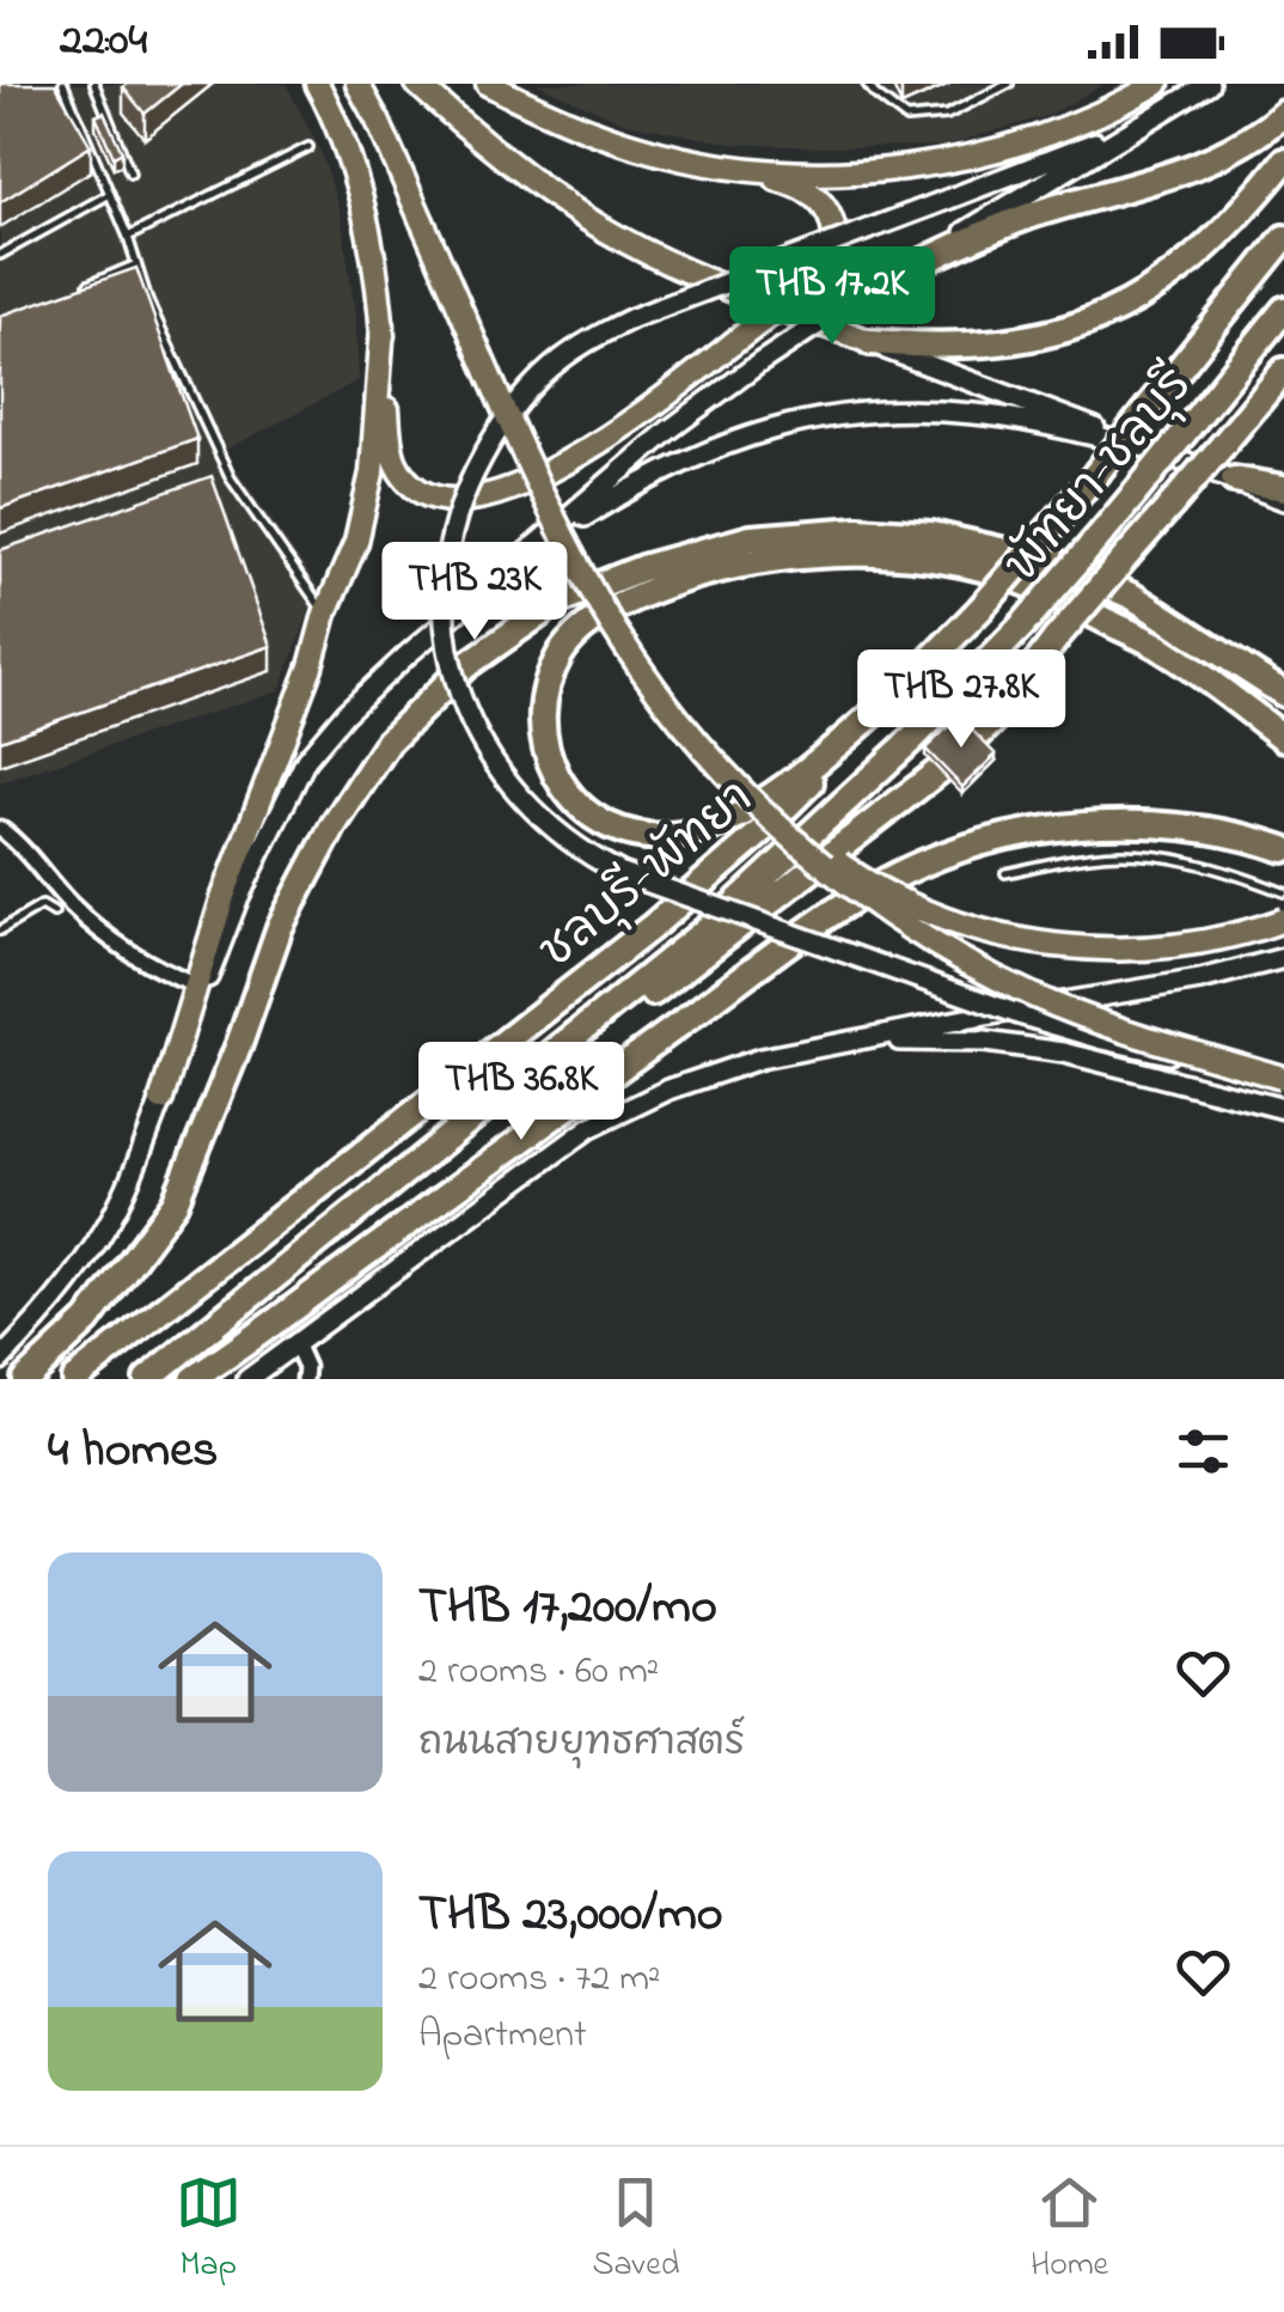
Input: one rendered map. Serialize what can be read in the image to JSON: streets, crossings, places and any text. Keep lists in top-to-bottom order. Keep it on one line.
{"streets":{"highway":["พัทยา-ชลบุรี","ชลบุรี-พัทยา"]},"page":{"status":"22:04","price":["THB 17.2K","THB 23K","THB 27.8K","THB 36.8K"],"heading":"4 homes","list":[{"name":"THB 17,200/mo","note":"2 rooms · 60 m² · ถนนสายยุทธศาสตร์"},{"name":"THB 23,000/mo","note":"2 rooms · 72 m² · Apartment"}],"tabs":["Map","Saved","Home"]}}
